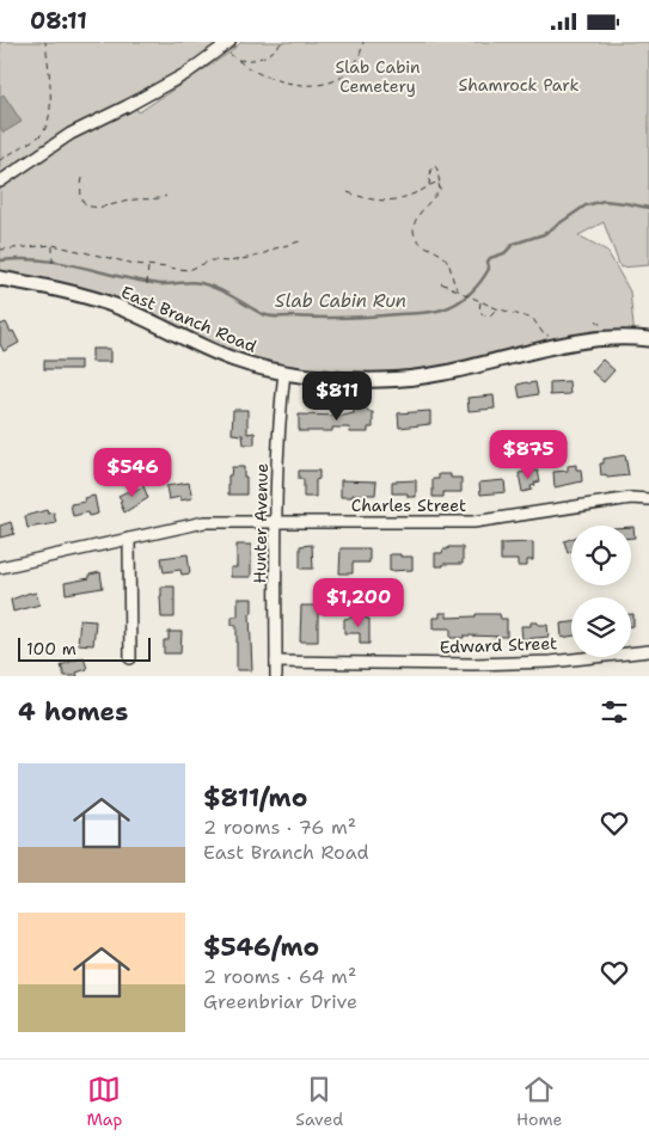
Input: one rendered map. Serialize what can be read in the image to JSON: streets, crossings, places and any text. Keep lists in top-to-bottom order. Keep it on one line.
{"streets":{"main road":["East Branch Road"],"street":["Charles Street","Hunter Avenue","Edward Street"]},"crossings":[["East Branch Road","Hunter Avenue"],["Charles Street","Hunter Avenue"],["Hunter Avenue","Edward Street"]],"water":["Slab Cabin Run"],"parks":["Slab Cabin Cemetery","Shamrock Park"],"scale_bar":"100 m","page":{"status":"08:11","price":["$811","$875","$546","$1,200"],"scale":"100 m","heading":"4 homes","list":[{"name":"$811/mo","note":"2 rooms · 76 m² · East Branch Road"},{"name":"$546/mo","note":"2 rooms · 64 m² · Greenbriar Drive"}],"tabs":["Map","Saved","Home"]}}
